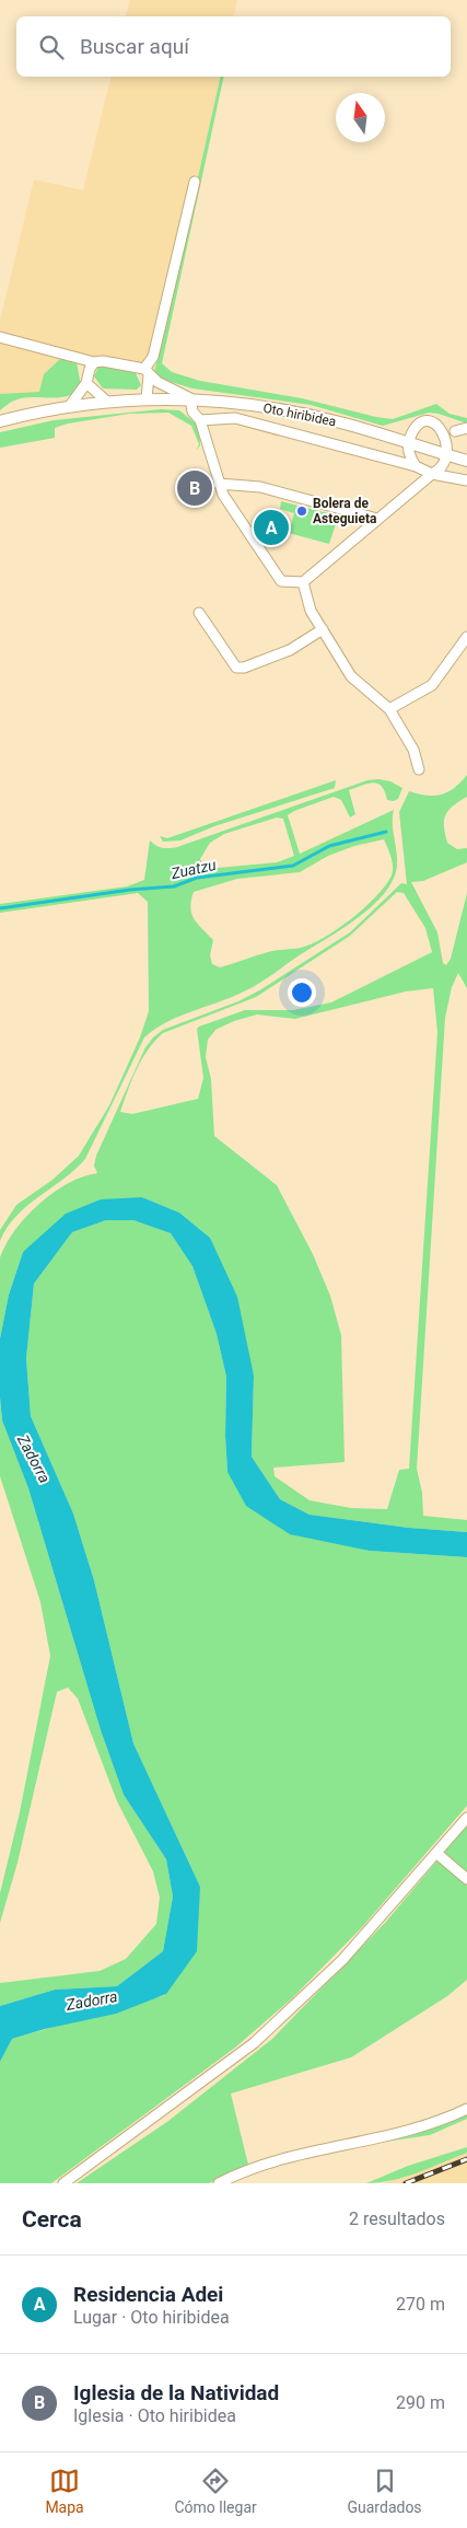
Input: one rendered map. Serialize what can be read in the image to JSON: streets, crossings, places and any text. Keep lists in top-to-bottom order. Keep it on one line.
{"streets":{"street":["Oto hiribidea"]},"water":["Zuatzu","Zadorra"],"places":["Bolera de Asteguieta"],"north":"top","page":{"search":"Buscar aquí","pins":["B","A"],"heading":["Cerca","2 resultados"],"list":[{"mark":"A","name":"Residencia Adei","note":"Lugar · Oto hiribidea","value":"270 m"},{"mark":"B","name":"Iglesia de la Natividad","note":"Iglesia · Oto hiribidea","value":"290 m"}],"nav":["Mapa","Cómo llegar","Guardados"]}}
